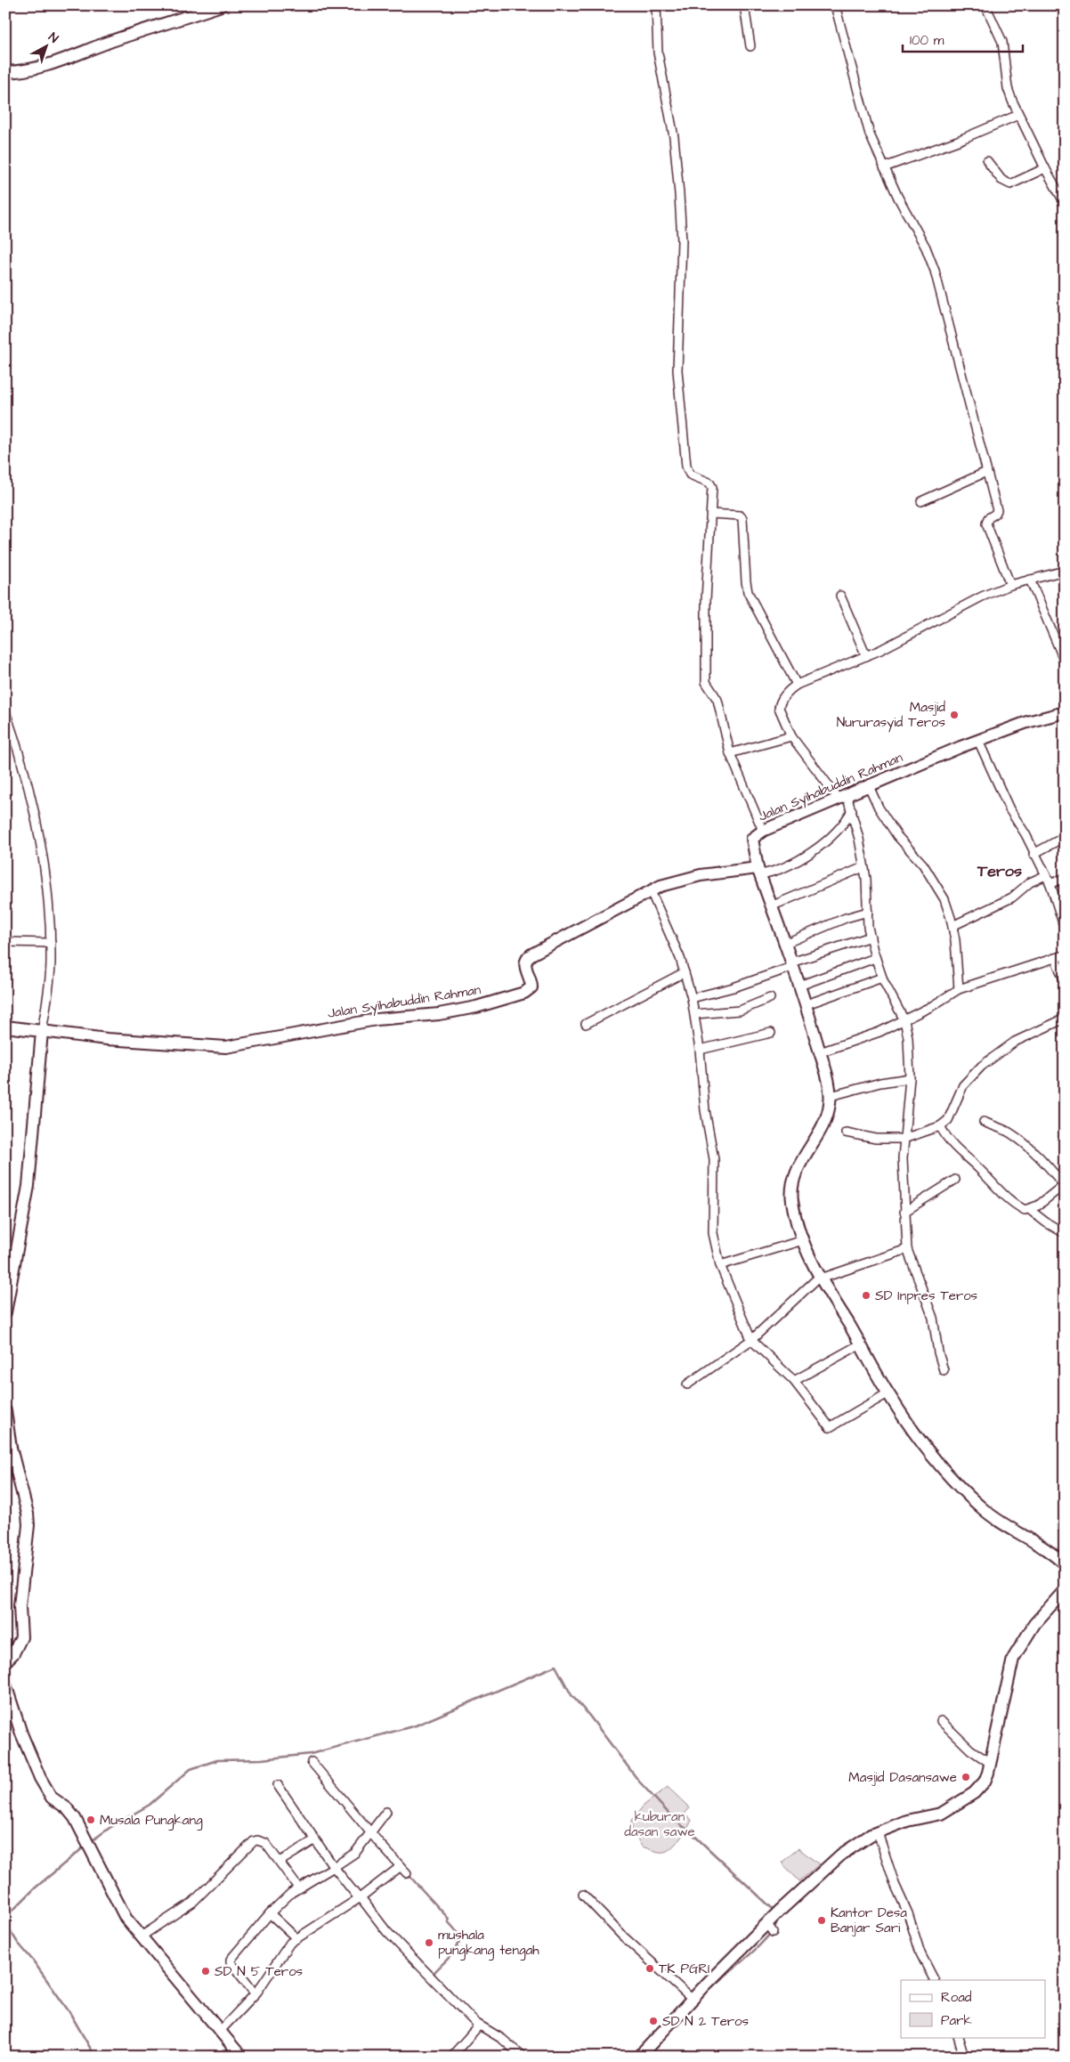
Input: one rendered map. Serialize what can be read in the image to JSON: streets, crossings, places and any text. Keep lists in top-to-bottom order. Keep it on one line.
{"streets":{"street":["Jalan Syihabuddin Rahman"]},"districts":["Teros"],"parks":["kuburan dasan sawe"],"places":["Masjid Nururasyid Teros","SD Inpres Teros","Masjid Dasansawe","Musala Pungkang","Kantor Desa Banjar Sari","mushala pungkang tengah","TK PGRI","SD N 5 Teros","SD N 2 Teros"],"legend":["Road","Park"],"scale_bar":"100 m","north":"top right"}
